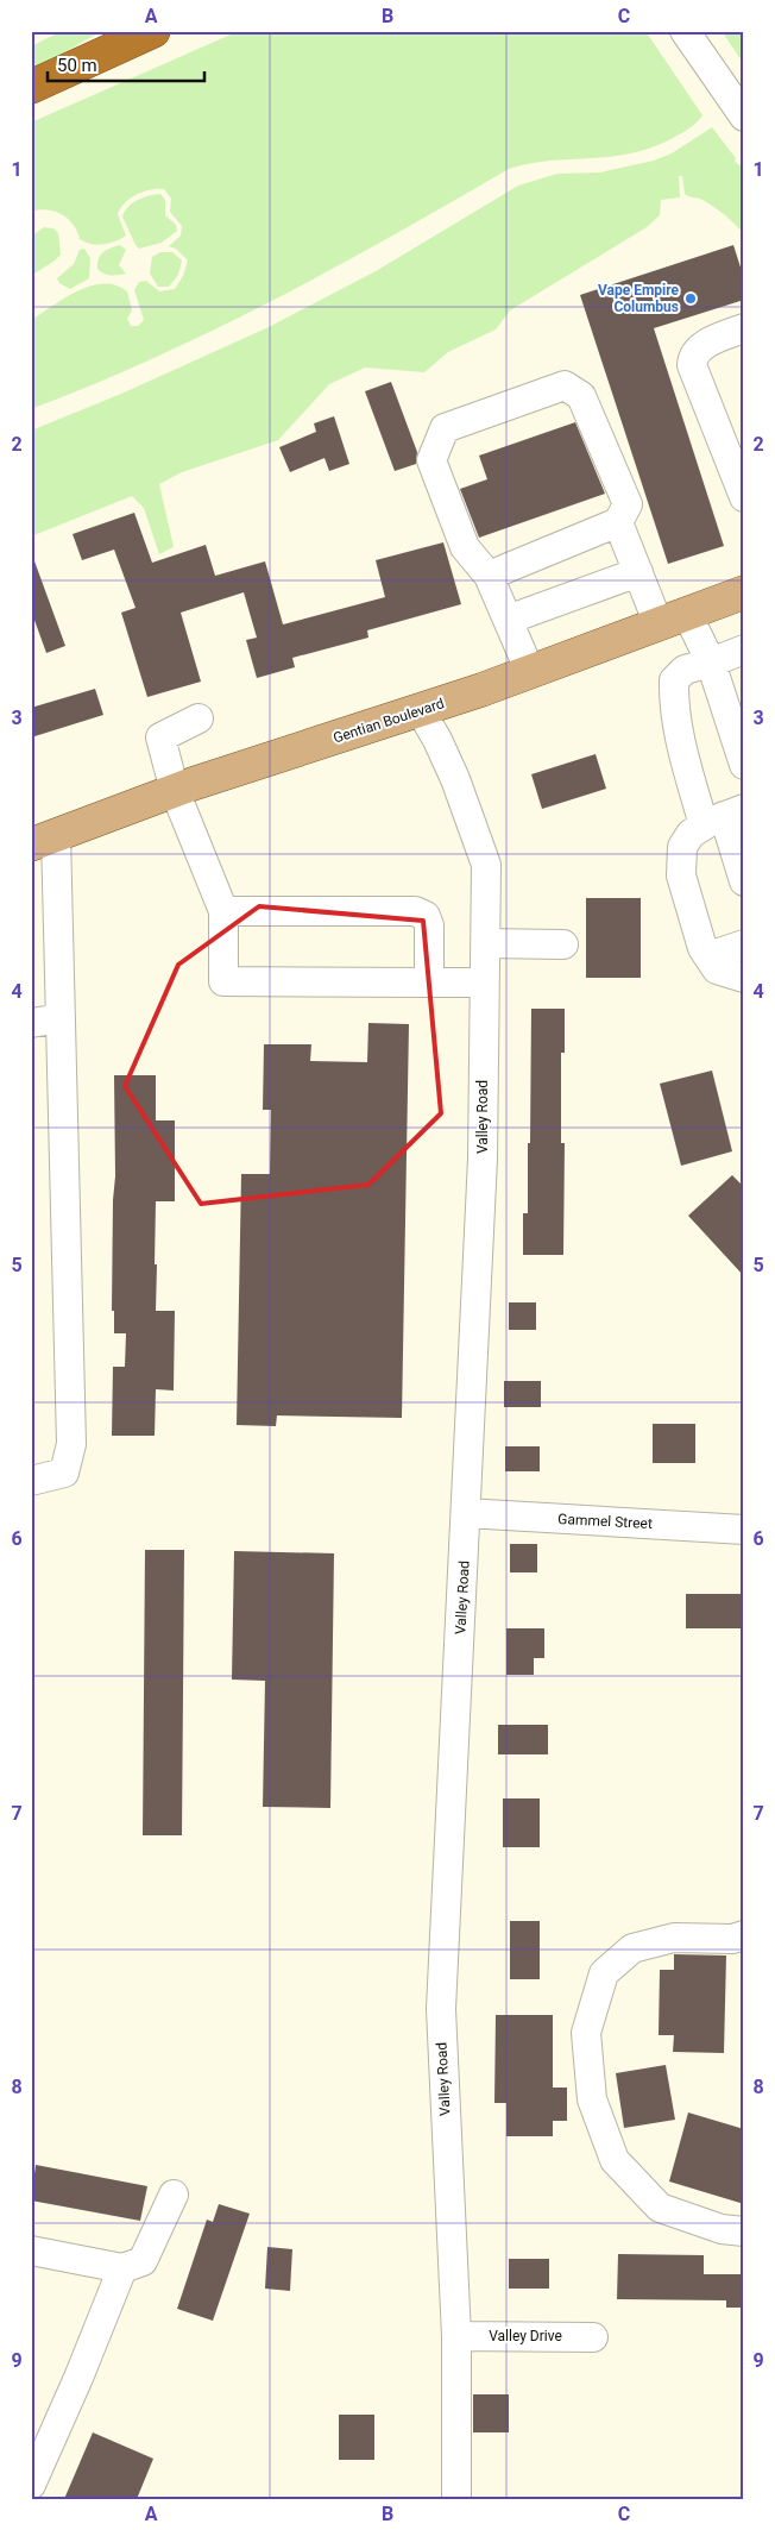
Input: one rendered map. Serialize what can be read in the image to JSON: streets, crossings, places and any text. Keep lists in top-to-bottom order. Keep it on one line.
{"streets":{"main road":["Gentian Boulevard"],"street":["Valley Road","Gammel Street","Valley Drive"]},"crossings":[["Gentian Boulevard","Valley Road"],["Valley Road","Gammel Street"],["Valley Road","Valley Drive"]],"places":["Vape Empire Columbus"],"scale_bar":"50 m","grid":{"columns":["A","B","C"],"rows":["1","2","3","4","5","6","7","8","9"]}}
